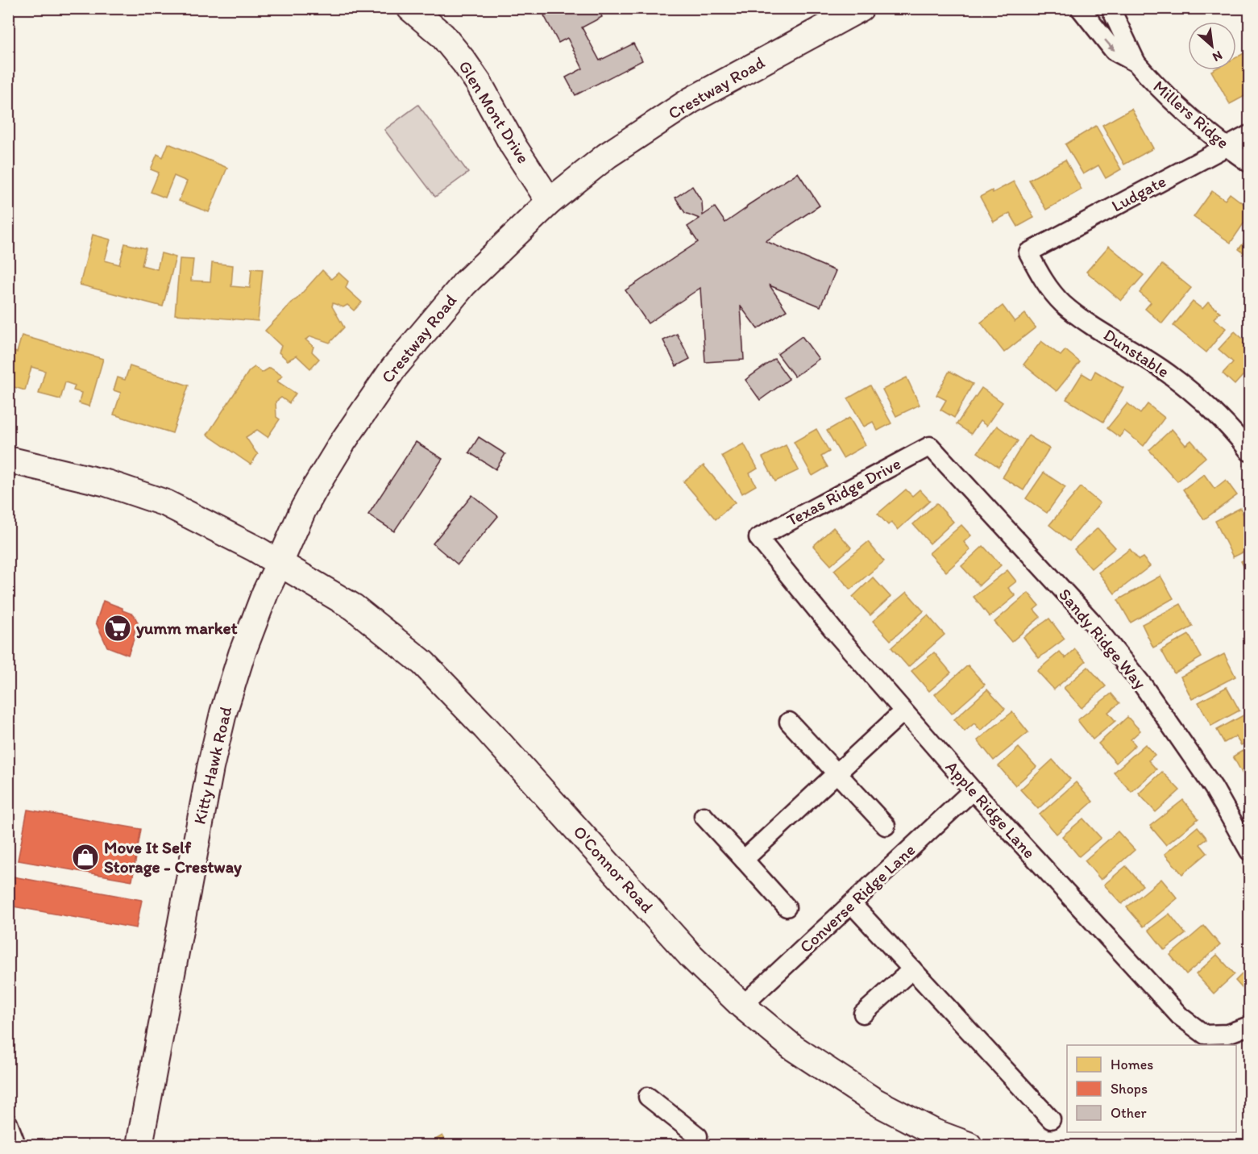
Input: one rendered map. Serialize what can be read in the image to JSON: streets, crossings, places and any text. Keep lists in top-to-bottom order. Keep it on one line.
{"streets":{"main road":["Crestway Road","Glen Mont Drive","Kitty Hawk Road","O'Connor Road"],"street":["Millers Ridge","Ludgate","Dunstable","Texas Ridge Drive","Sandy Ridge Way","Apple Ridge Lane","Converse Ridge Lane"]},"crossings":[["Crestway Road","Glen Mont Drive"],["Crestway Road","Kitty Hawk Road"],["Crestway Road","O'Connor Road"],["Millers Ridge","Ludgate"],["Ludgate","Dunstable"],["Texas Ridge Drive","Sandy Ridge Way"],["Texas Ridge Drive","Apple Ridge Lane"],["Kitty Hawk Road","O'Connor Road"],["Apple Ridge Lane","Converse Ridge Lane"],["O'Connor Road","Converse Ridge Lane"]],"places":{"supermarket":["yumm market"],"shop":["Move It Self Storage - Crestway"]},"legend":["Homes","Shops","Other"],"north":"bottom right"}
